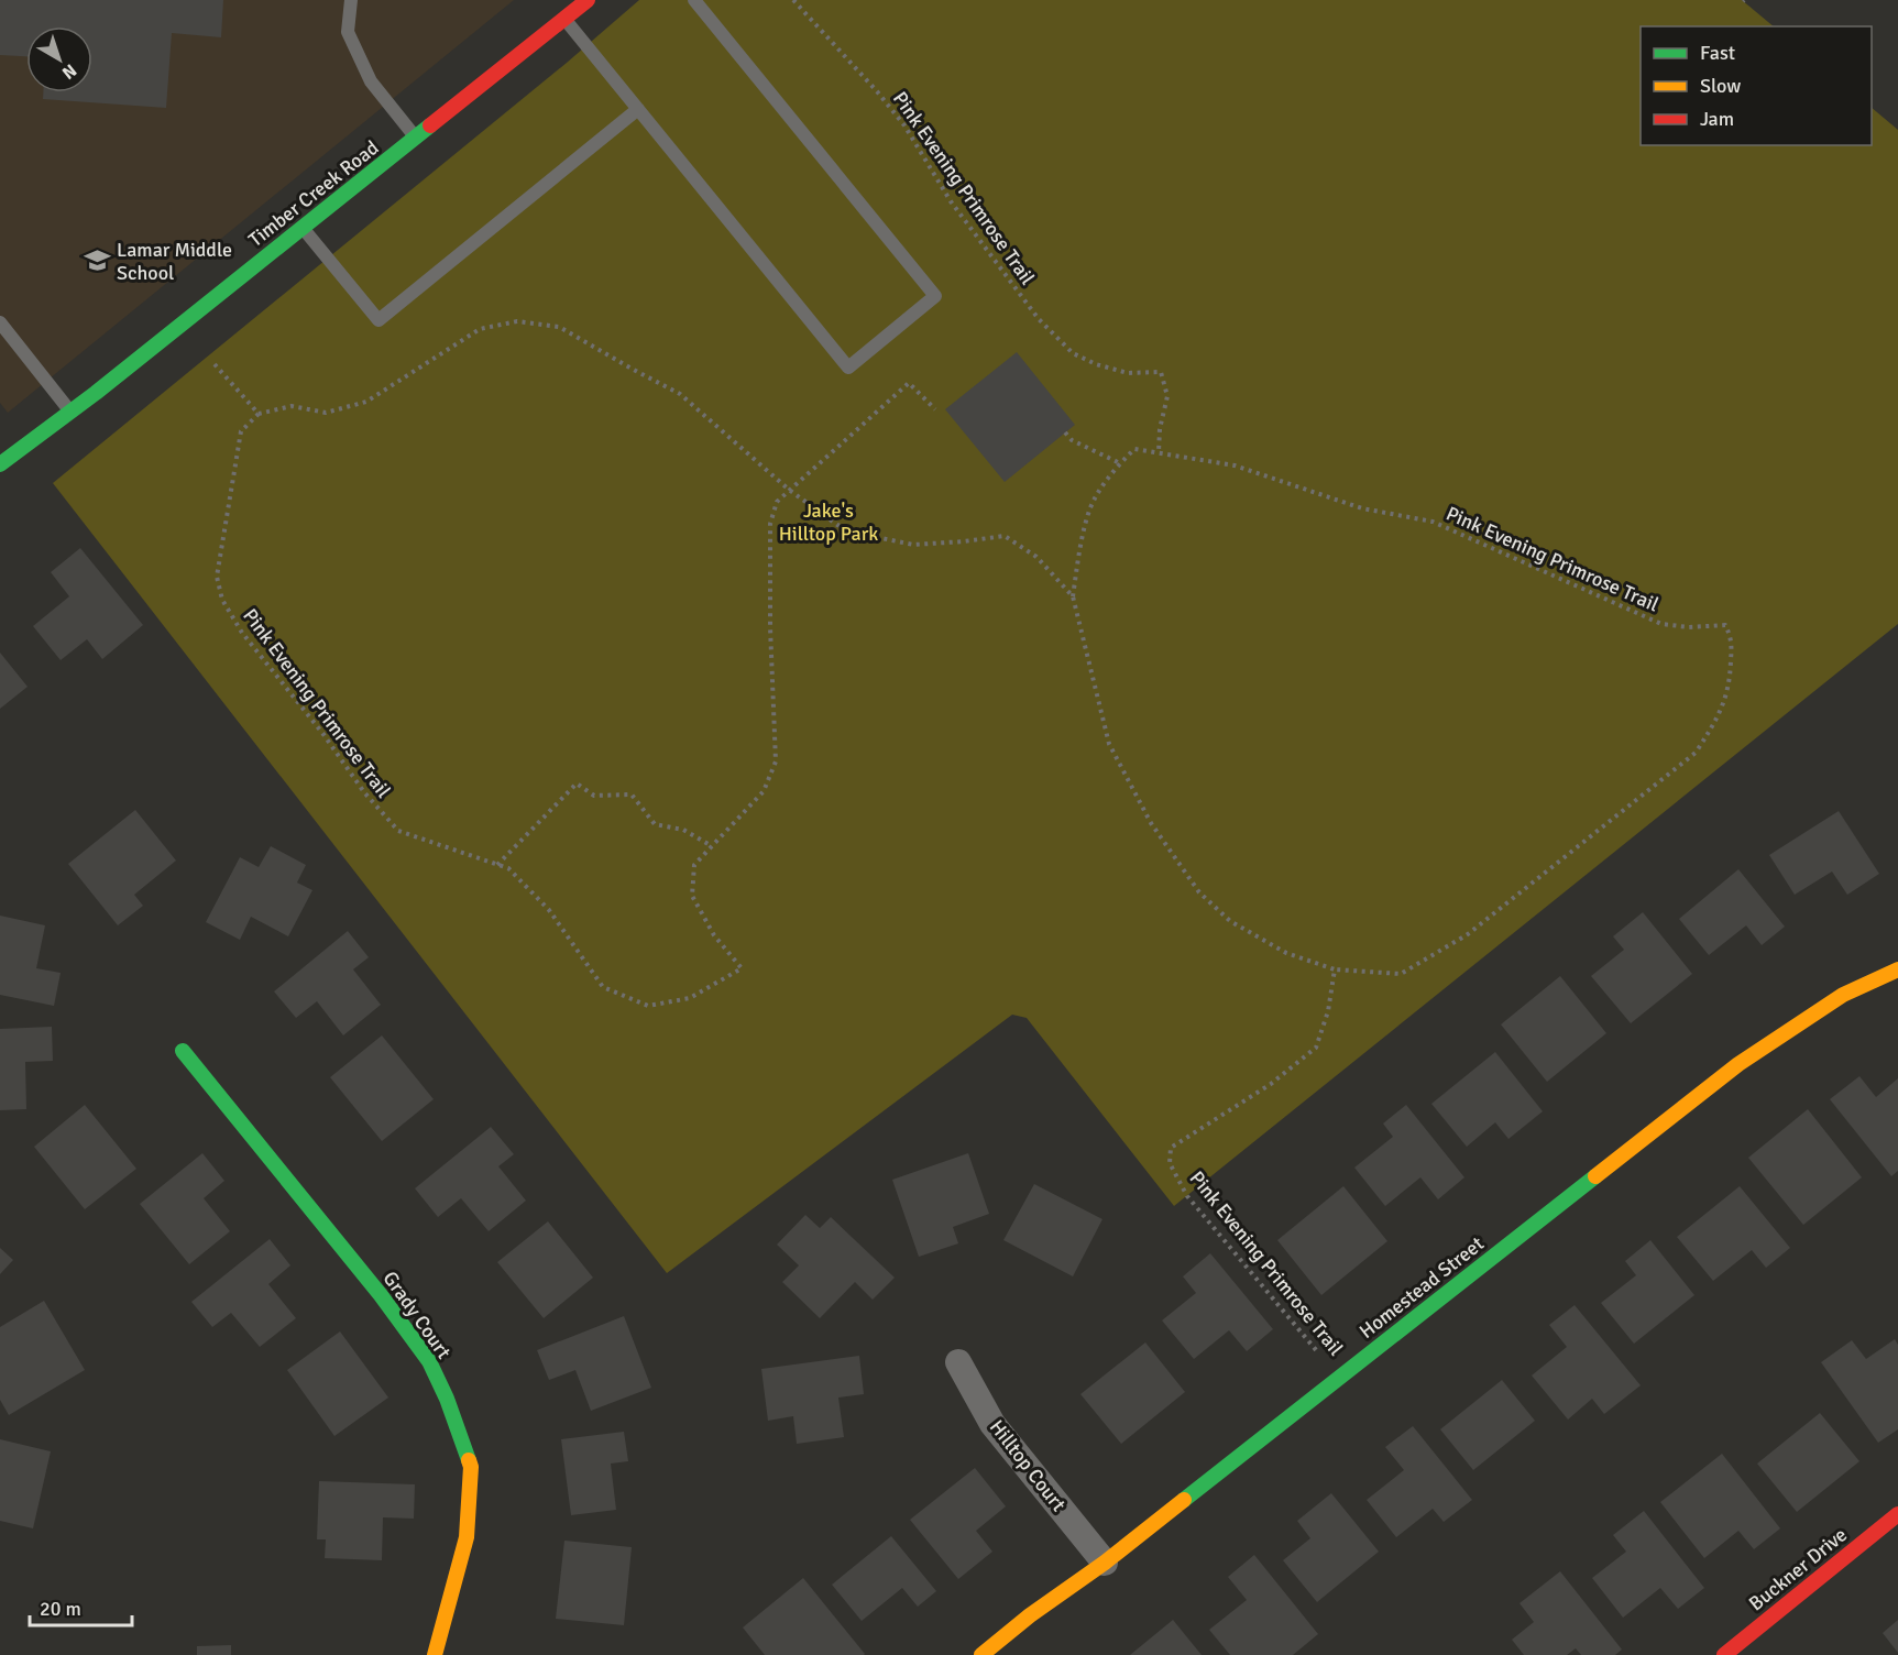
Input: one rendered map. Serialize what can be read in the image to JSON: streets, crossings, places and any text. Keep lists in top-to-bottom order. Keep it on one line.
{"streets":{"street":["Timber Creek Road","Homestead Street","Grady Court","Hilltop Court","Buckner Drive"],"path":["Pink Evening Primrose Trail"]},"crossings":[["Pink Evening Primrose Trail","Homestead Street"],["Homestead Street","Hilltop Court"]],"parks":["Jake's Hilltop Park"],"places":{"school or university":["Lamar Middle School"]},"legend":["Fast","Slow","Jam"],"scale_bar":"20 m","north":"bottom right"}
